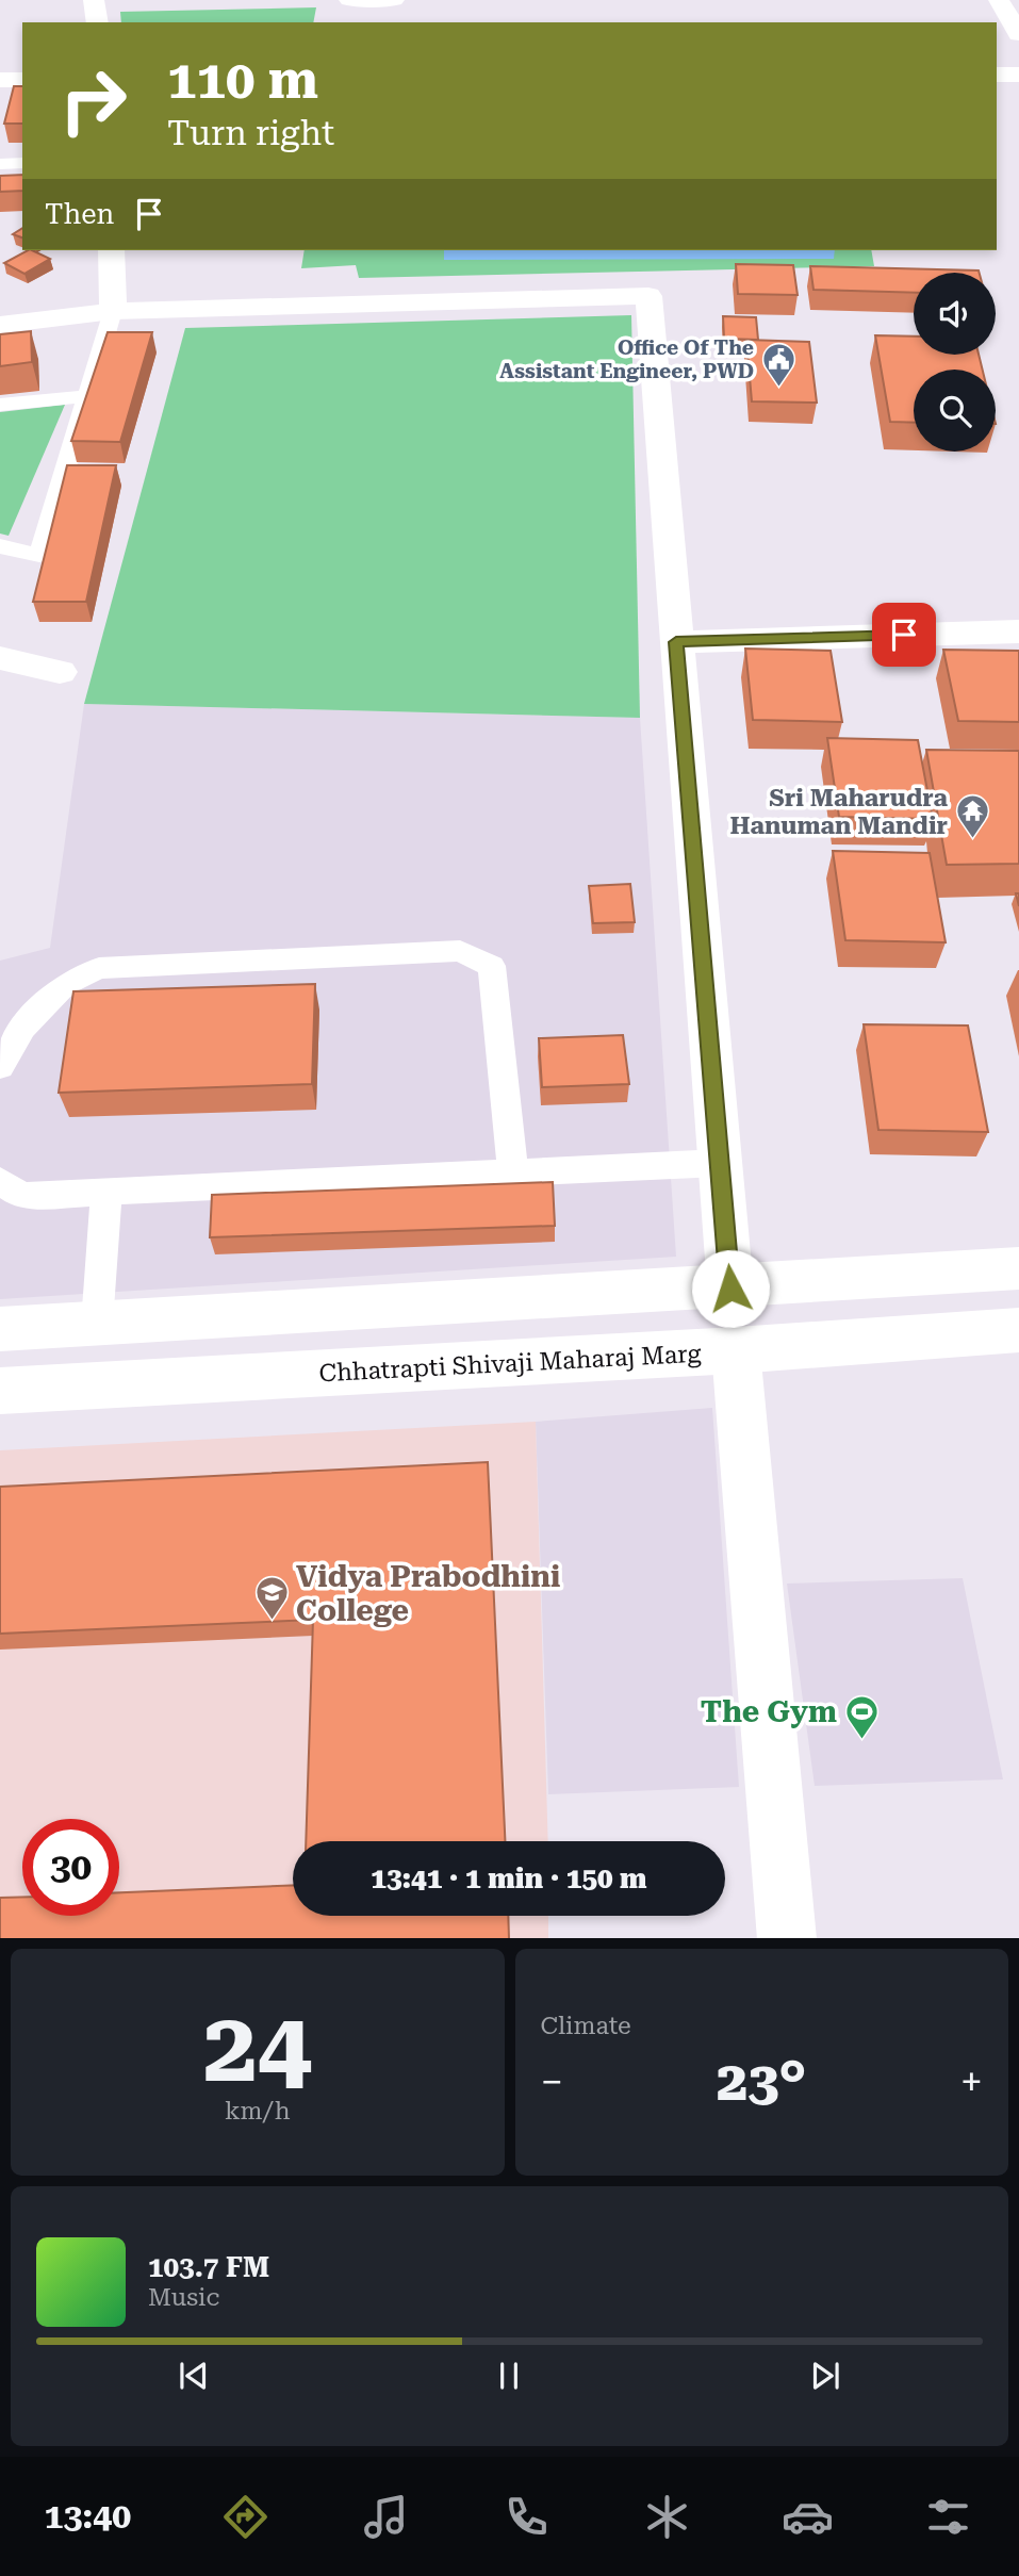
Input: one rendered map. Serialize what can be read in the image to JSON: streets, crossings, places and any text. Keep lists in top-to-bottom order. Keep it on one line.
{"streets":{"street":["Chhatrapti Shivaji Maharaj Marg"]},"places":{"public building":["Office Of The Assistant Engineer, PWD"],"temple":["Sri Maharudra Hanuman Mandir"],"school or university":["Vidya Prabodhini College"],"sports":["The Gym"]},"page":{"turn":["110 m","Turn right"],"then":"Then","limit":"30","trip":"13:41 · 1 min · 150 m","tile":[["24","km/h"],"Climate"],"heat":["−","23°","+"],"song":["103.7 FM","Music"],"tabs":"13:40"}}
